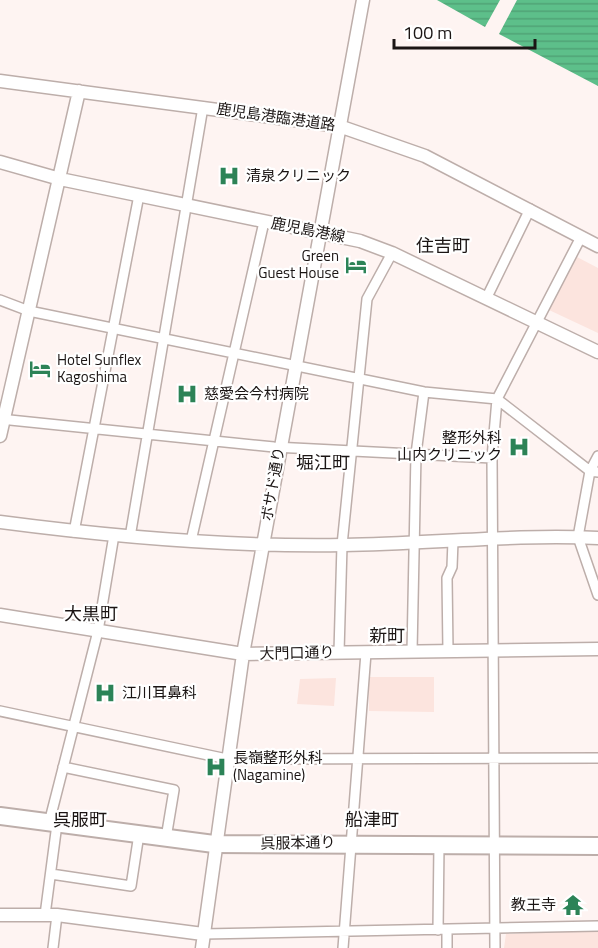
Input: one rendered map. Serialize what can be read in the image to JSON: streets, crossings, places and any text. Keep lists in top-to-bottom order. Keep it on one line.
{"streets":{"highway":["呉服本通り"],"street":["鹿児島港臨港道路","鹿児島港線","ボサド通り","大門口通り"]},"crossings":[["鹿児島港臨港道路","ボサド通り"],["鹿児島港線","ボサド通り"],["ボサド通り","大門口通り"],["ボサド通り","呉服本通り"]],"districts":["住吉町","堀江町","大黒町","新町","呉服町","船津町"],"places":{"hospital":["清泉クリニック","慈愛会今村病院","整形外科 山内クリニック","江川耳鼻科","長嶺整形外科 (Nagamine)"],"hotel":["Green Guest House","Hotel Sunflex Kagoshima"],"temple":["教王寺"]},"scale_bar":"100 m"}
